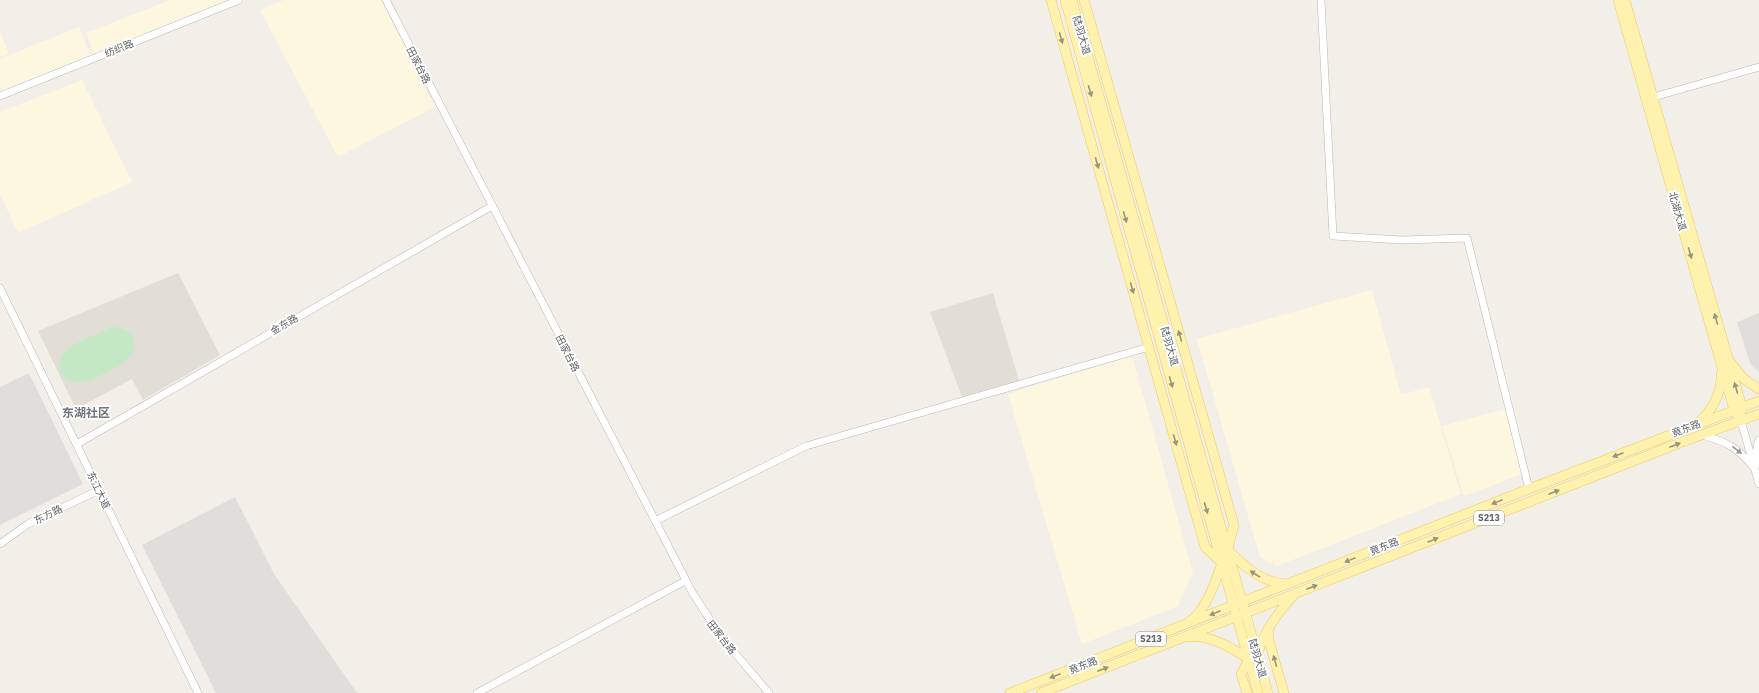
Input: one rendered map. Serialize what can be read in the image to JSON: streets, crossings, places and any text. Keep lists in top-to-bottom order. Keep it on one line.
{"streets":{"main road":["陆羽大道","北湖大道","竟东路","S213"],"street":["纺织路","田家台路","金东路","东江大道","东方路"]},"crossings":[["陆羽大道","竟东路"],["田家台路","金东路"],["北湖大道","竟东路"],["金东路","东江大道"],["东江大道","东方路"]],"districts":["东湖社区"]}
